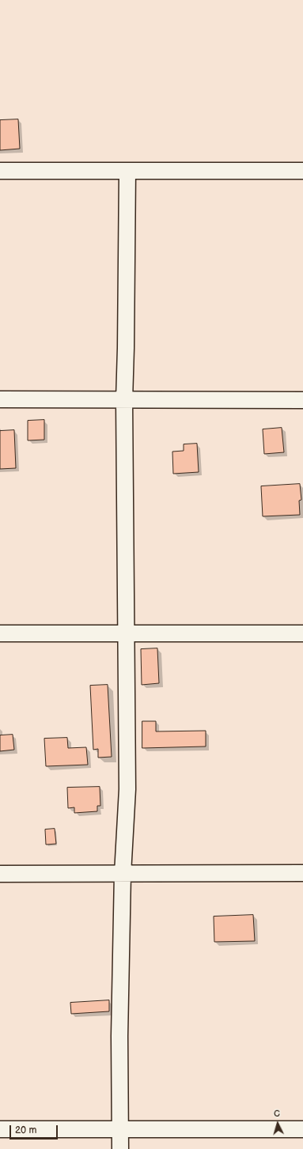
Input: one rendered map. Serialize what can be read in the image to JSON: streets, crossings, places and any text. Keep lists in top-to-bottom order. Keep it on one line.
{"scale_bar":"20 m","north":"top"}
